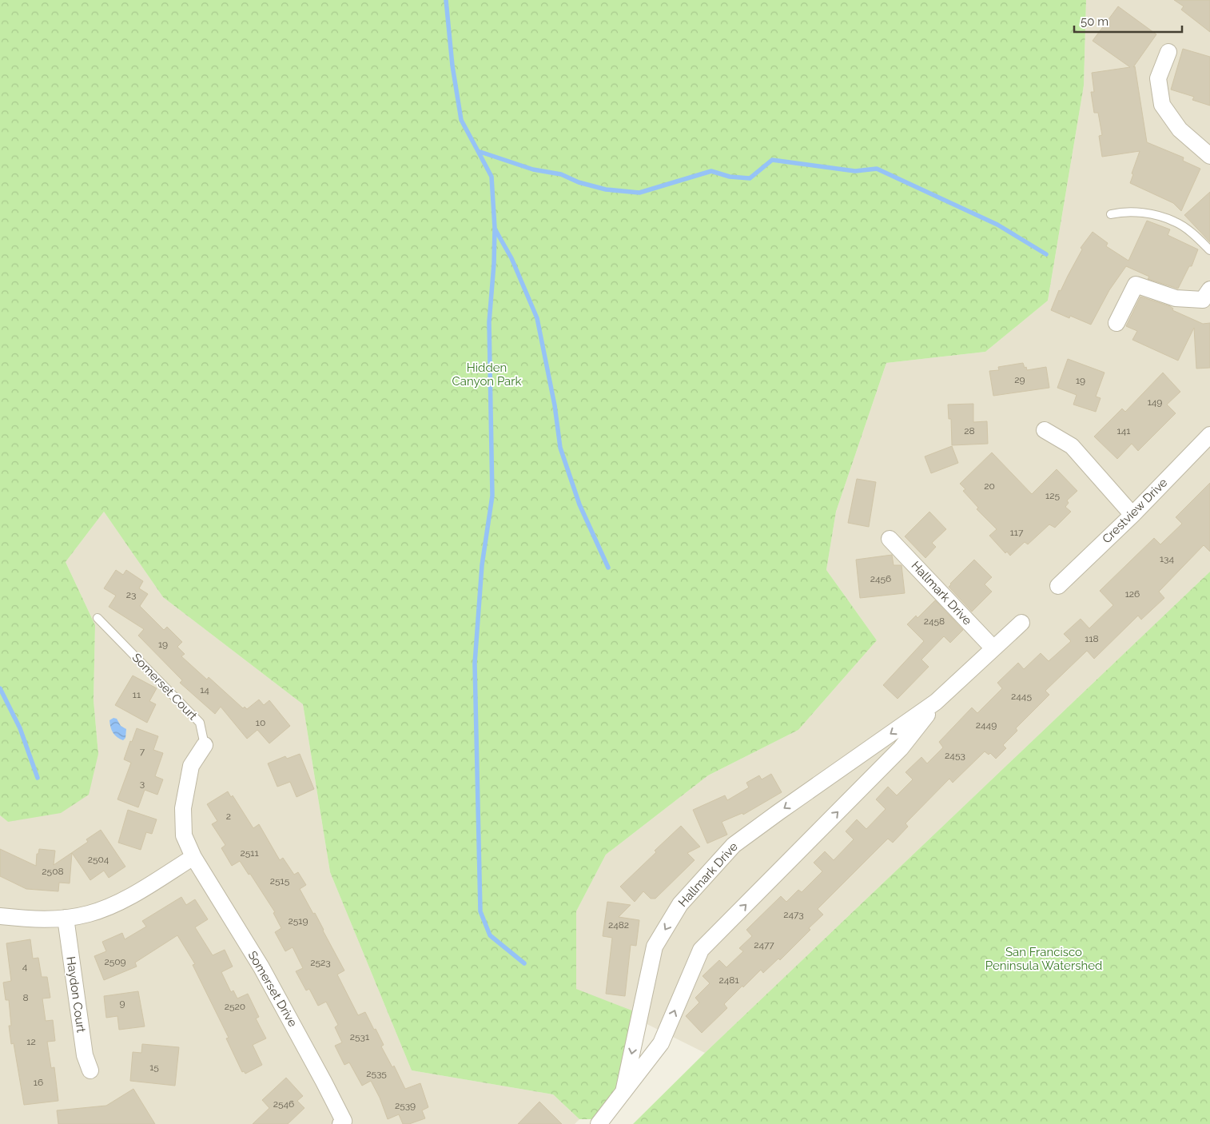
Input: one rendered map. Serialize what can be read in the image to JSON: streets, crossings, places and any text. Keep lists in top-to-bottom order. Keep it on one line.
{"streets":{"street":["Crestview Drive","Hallmark Drive","Somerset Court","Somerset Drive","Haydon Court"]},"crossings":[["Somerset Court","Somerset Drive"]],"parks":["Hidden Canyon Park","San Francisco Peninsula Watershed"],"house_numbers":["29","19","149","28","141","20","125","117","134","2456","126","23","2458","118","19","14","11","2445","10","2449","7","2453","3","2","2511","2504","2508","2515","2473","2519","2482","2477","2509","2523","4","2481","8","9","2520","2531","12","15","2535","16","2546","2539"],"scale_bar":"50 m"}
